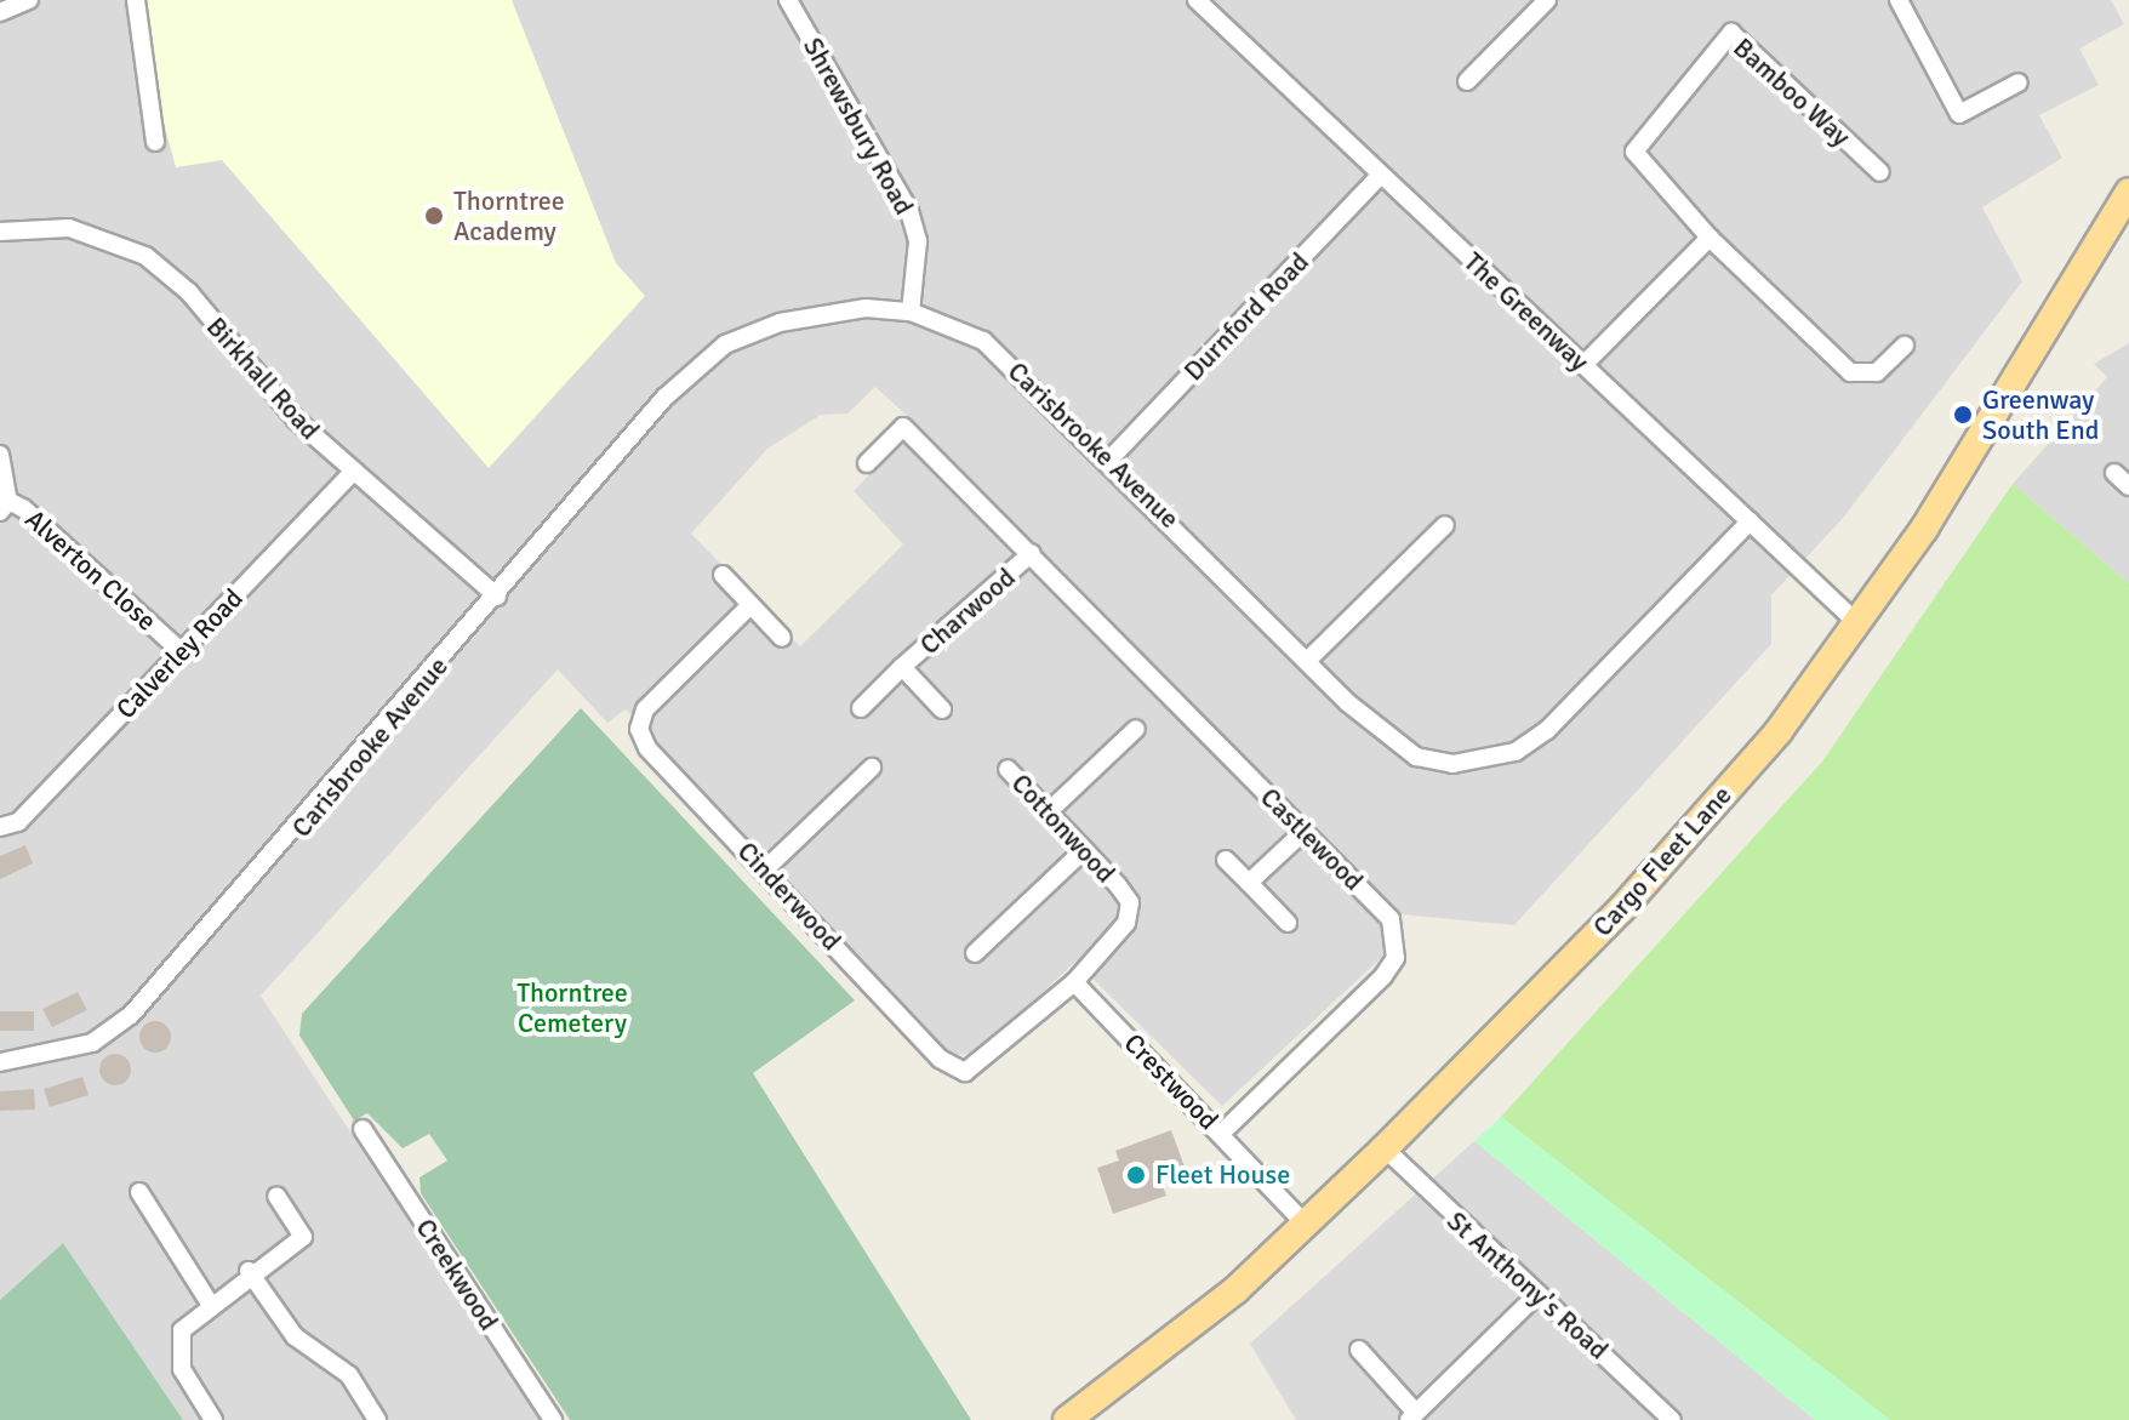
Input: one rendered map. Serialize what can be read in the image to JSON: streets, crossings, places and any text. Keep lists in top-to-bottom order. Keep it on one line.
{"streets":{"main road":["Cargo Fleet Lane"],"street":["Bamboo Way","Shrewsbury Road","The Greenway","Durnford Road","Birkhall Road","Carisbrooke Avenue","Alverton Close","Charwood","Calverley Road","Cottonwood","Castlewood","Cinderwood","Crestwood","Creekwood","St Anthony's Road"]},"crossings":[["Shrewsbury Road","Carisbrooke Avenue"],["The Greenway","Durnford Road"],["The Greenway","Carisbrooke Avenue"],["The Greenway","Cargo Fleet Lane"],["Durnford Road","Carisbrooke Avenue"],["Birkhall Road","Carisbrooke Avenue"],["Birkhall Road","Calverley Road"],["Alverton Close","Calverley Road"],["Charwood","Castlewood"],["Cottonwood","Cinderwood"],["Cottonwood","Crestwood"],["Castlewood","Crestwood"],["Cargo Fleet Lane","Crestwood"],["Cargo Fleet Lane","St Anthony's Road"],["Cinderwood","Crestwood"]],"parks":["Thorntree Cemetery"],"places":["Thorntree Academy","Greenway South End","Fleet House"]}
